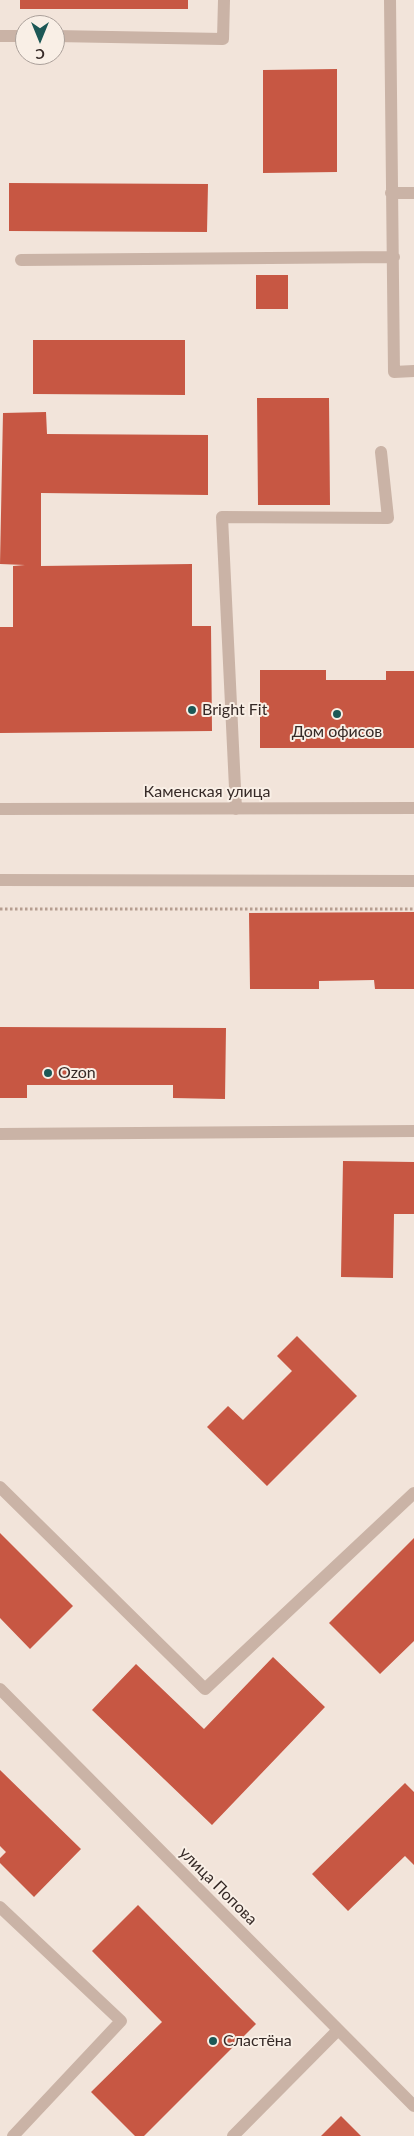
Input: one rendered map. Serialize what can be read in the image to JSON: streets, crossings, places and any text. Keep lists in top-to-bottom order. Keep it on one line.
{"streets":{"street":["Каменская улица","улица Попова"]},"places":["Bright Fit","Дом офисов","Ozon","Сластёна"],"north":"bottom"}
